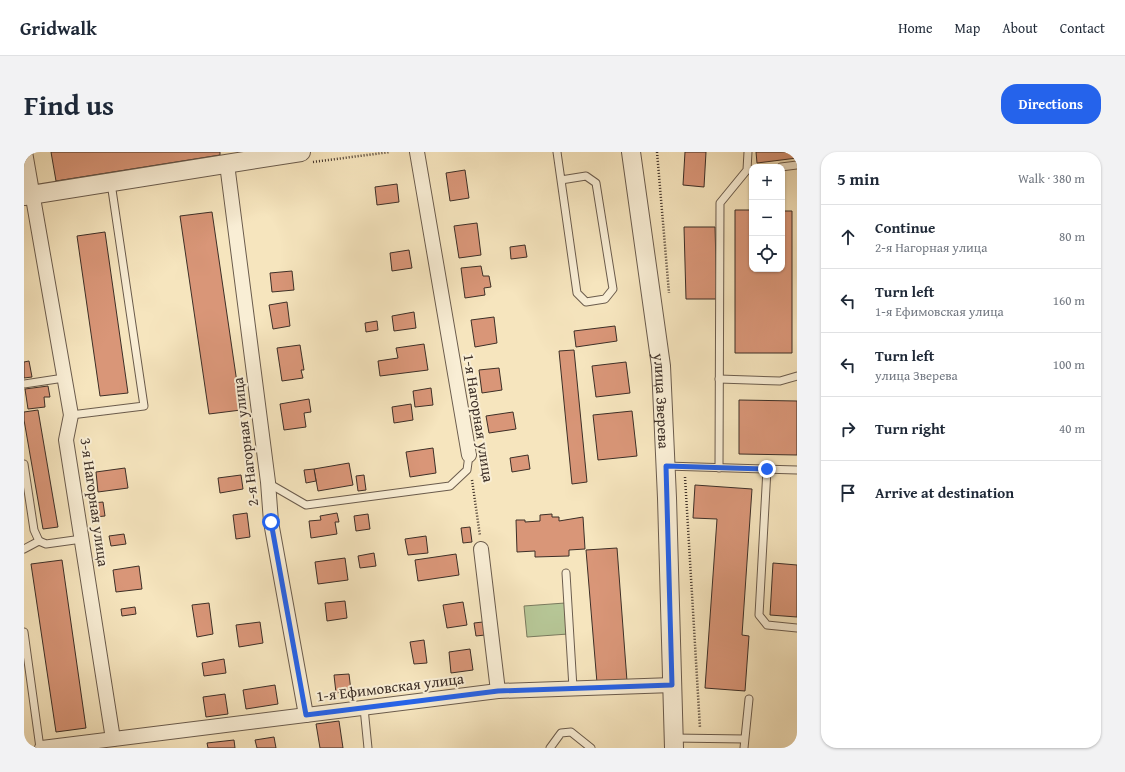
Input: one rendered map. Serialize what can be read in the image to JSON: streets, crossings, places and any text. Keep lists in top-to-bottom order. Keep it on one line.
{"streets":{"street":["улица Зверева","1-я Нагорная улица","2-я Нагорная улица","3-я Нагорная улица","1-я Ефимовская улица"]},"crossings":[["улица Зверева","1-я Ефимовская улица"],["2-я Нагорная улица","1-я Ефимовская улица"],["3-я Нагорная улица","1-я Ефимовская улица"]],"page":{"header":"Gridwalk","nav":["Home","Map","About","Contact"],"title":"Find us","buttons":"Directions","heading":["5 min","Walk · 380 m"],"map_buttons":["+","−"],"list":[["Continue","2-я Нагорная улица","80 m"],["Turn left","1-я Ефимовская улица","160 m"],["Turn left","улица Зверева","100 m"],["Turn right","40 m"],"Arrive at destination"]}}
